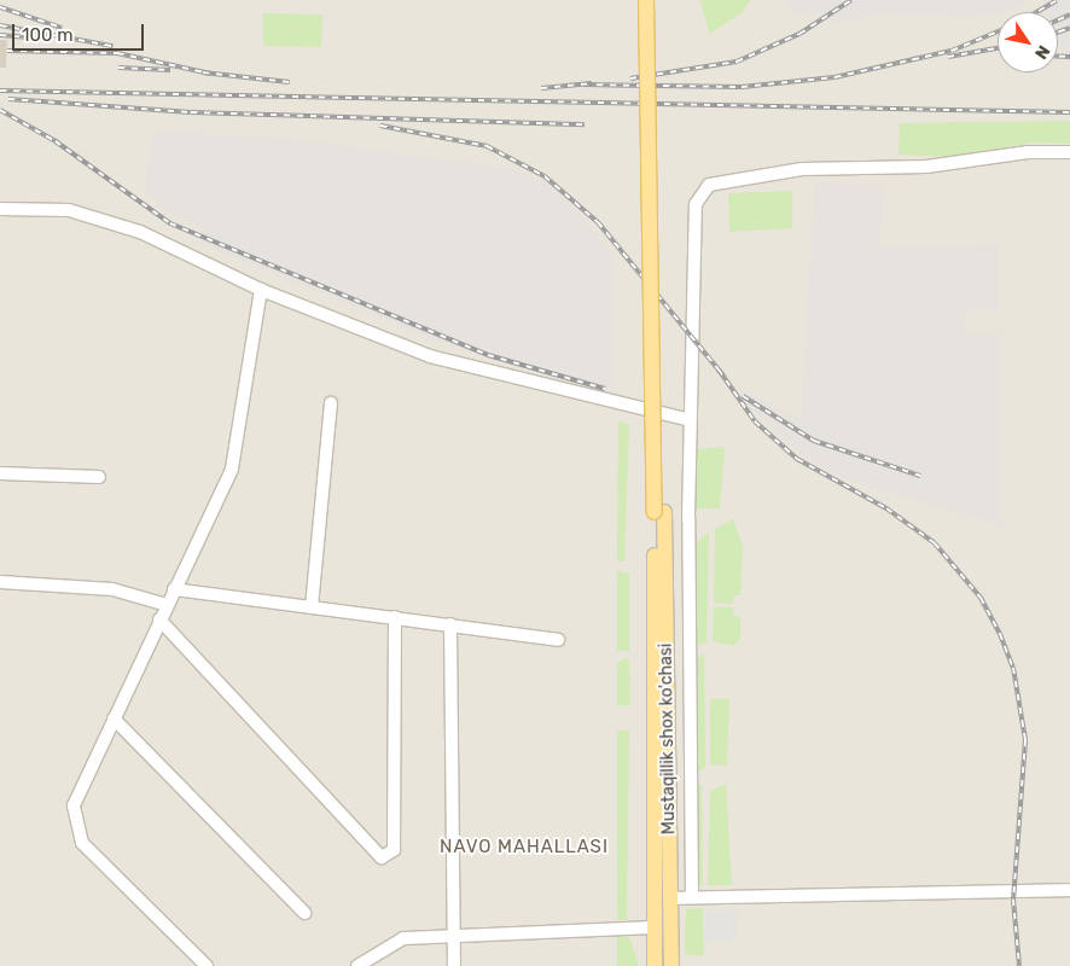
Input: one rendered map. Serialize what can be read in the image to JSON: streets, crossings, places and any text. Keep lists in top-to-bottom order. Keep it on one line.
{"streets":{"main road":["Mustaqillik shox ko'chasi"]},"districts":["NAVO MAHALLASI"],"scale_bar":"100 m","north":"bottom right"}
